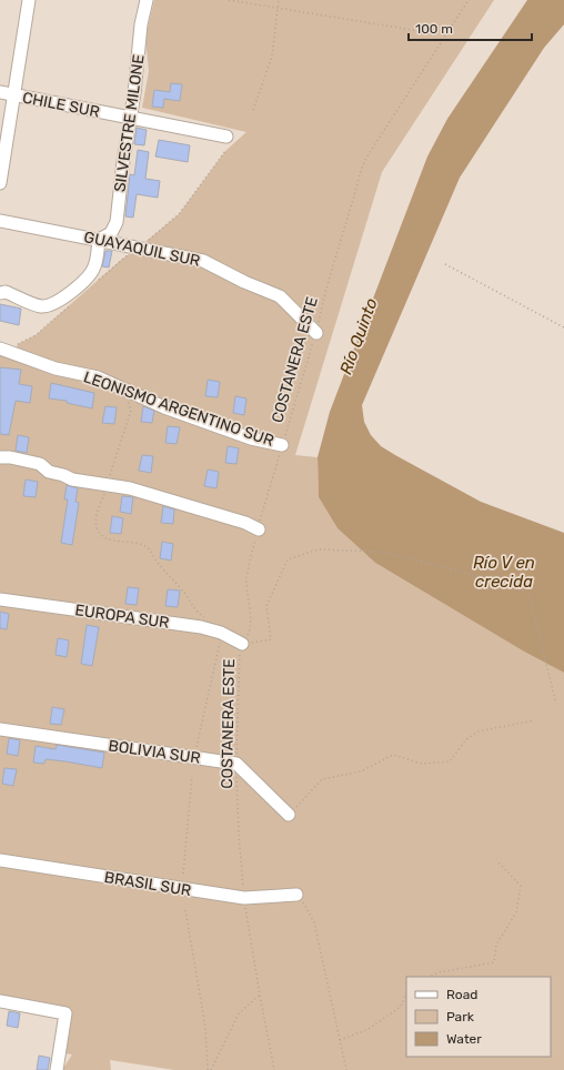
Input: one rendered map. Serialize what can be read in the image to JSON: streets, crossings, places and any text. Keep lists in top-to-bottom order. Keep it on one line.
{"streets":{"street":["CHILE SUR","SILVESTRE MILONE","GUAYAQUIL SUR","LEONISMO ARGENTINO SUR","EUROPA SUR","BOLIVIA SUR","BRASIL SUR"],"path":["COSTANERA ESTE"]},"crossings":[["CHILE SUR","SILVESTRE MILONE"],["SILVESTRE MILONE","GUAYAQUIL SUR"],["GUAYAQUIL SUR","COSTANERA ESTE"],["COSTANERA ESTE","LEONISMO ARGENTINO SUR"],["COSTANERA ESTE","EUROPA SUR"],["COSTANERA ESTE","BOLIVIA SUR"],["COSTANERA ESTE","BRASIL SUR"]],"water":["Río Quinto","Río V en crecida"],"legend":["Road","Park","Water"],"scale_bar":"100 m"}
